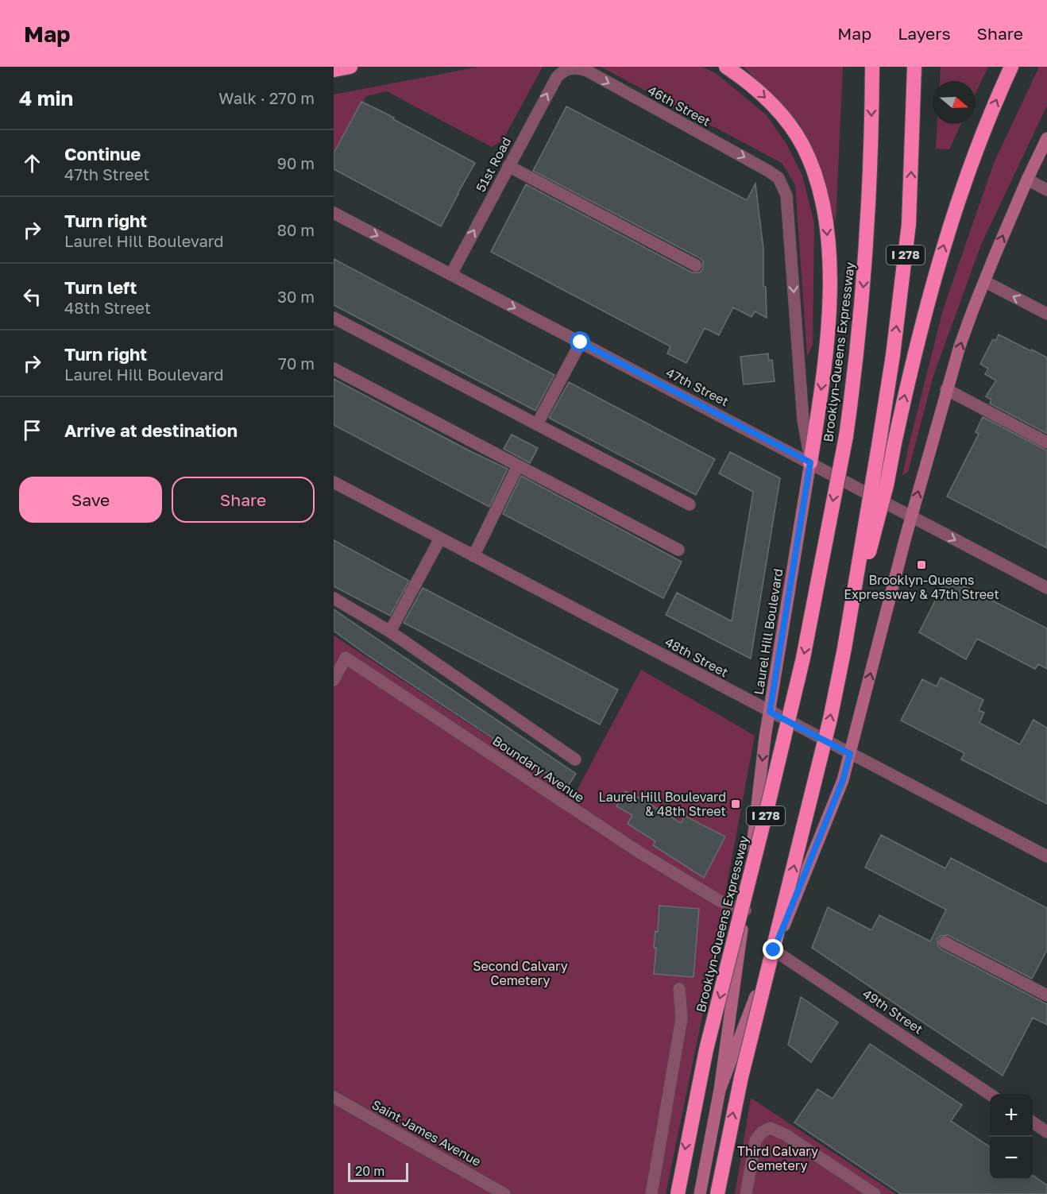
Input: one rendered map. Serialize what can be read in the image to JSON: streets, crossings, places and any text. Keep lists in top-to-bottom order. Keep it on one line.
{"streets":{"highway":["I 278","Brooklyn-Queens Expressway"],"main road":["Laurel Hill Boulevard"],"street":["46th Street","51st Road","47th Street","48th Street","Boundary Avenue","49th Street","Saint James Avenue"]},"crossings":[["46th Street","51st Road"],["46th Street","Laurel Hill Boulevard"],["51st Road","47th Street"],["47th Street","Laurel Hill Boulevard"],["Laurel Hill Boulevard","48th Street"],["Laurel Hill Boulevard","Boundary Avenue"],["Laurel Hill Boulevard","49th Street"]],"one_way":["46th Street","51st Road"],"parks":["Second Calvary Cemetery","Third Calvary Cemetery"],"places":{"transit":["Brooklyn-Queens Expressway & 47th Street","Laurel Hill Boulevard & 48th Street"]},"scale_bar":"20 m","north":"right","page":{"header":"Map","nav":["Map","Layers","Share"],"heading":["4 min","Walk · 270 m"],"list":[["Continue","47th Street","90 m"],["Turn right","Laurel Hill Boulevard","80 m"],["Turn left","48th Street","30 m"],["Turn right","Laurel Hill Boulevard","70 m"],"Arrive at destination"],"buttons":["Save","Share"],"map_buttons":["+","−"],"scale":"20 m"}}
